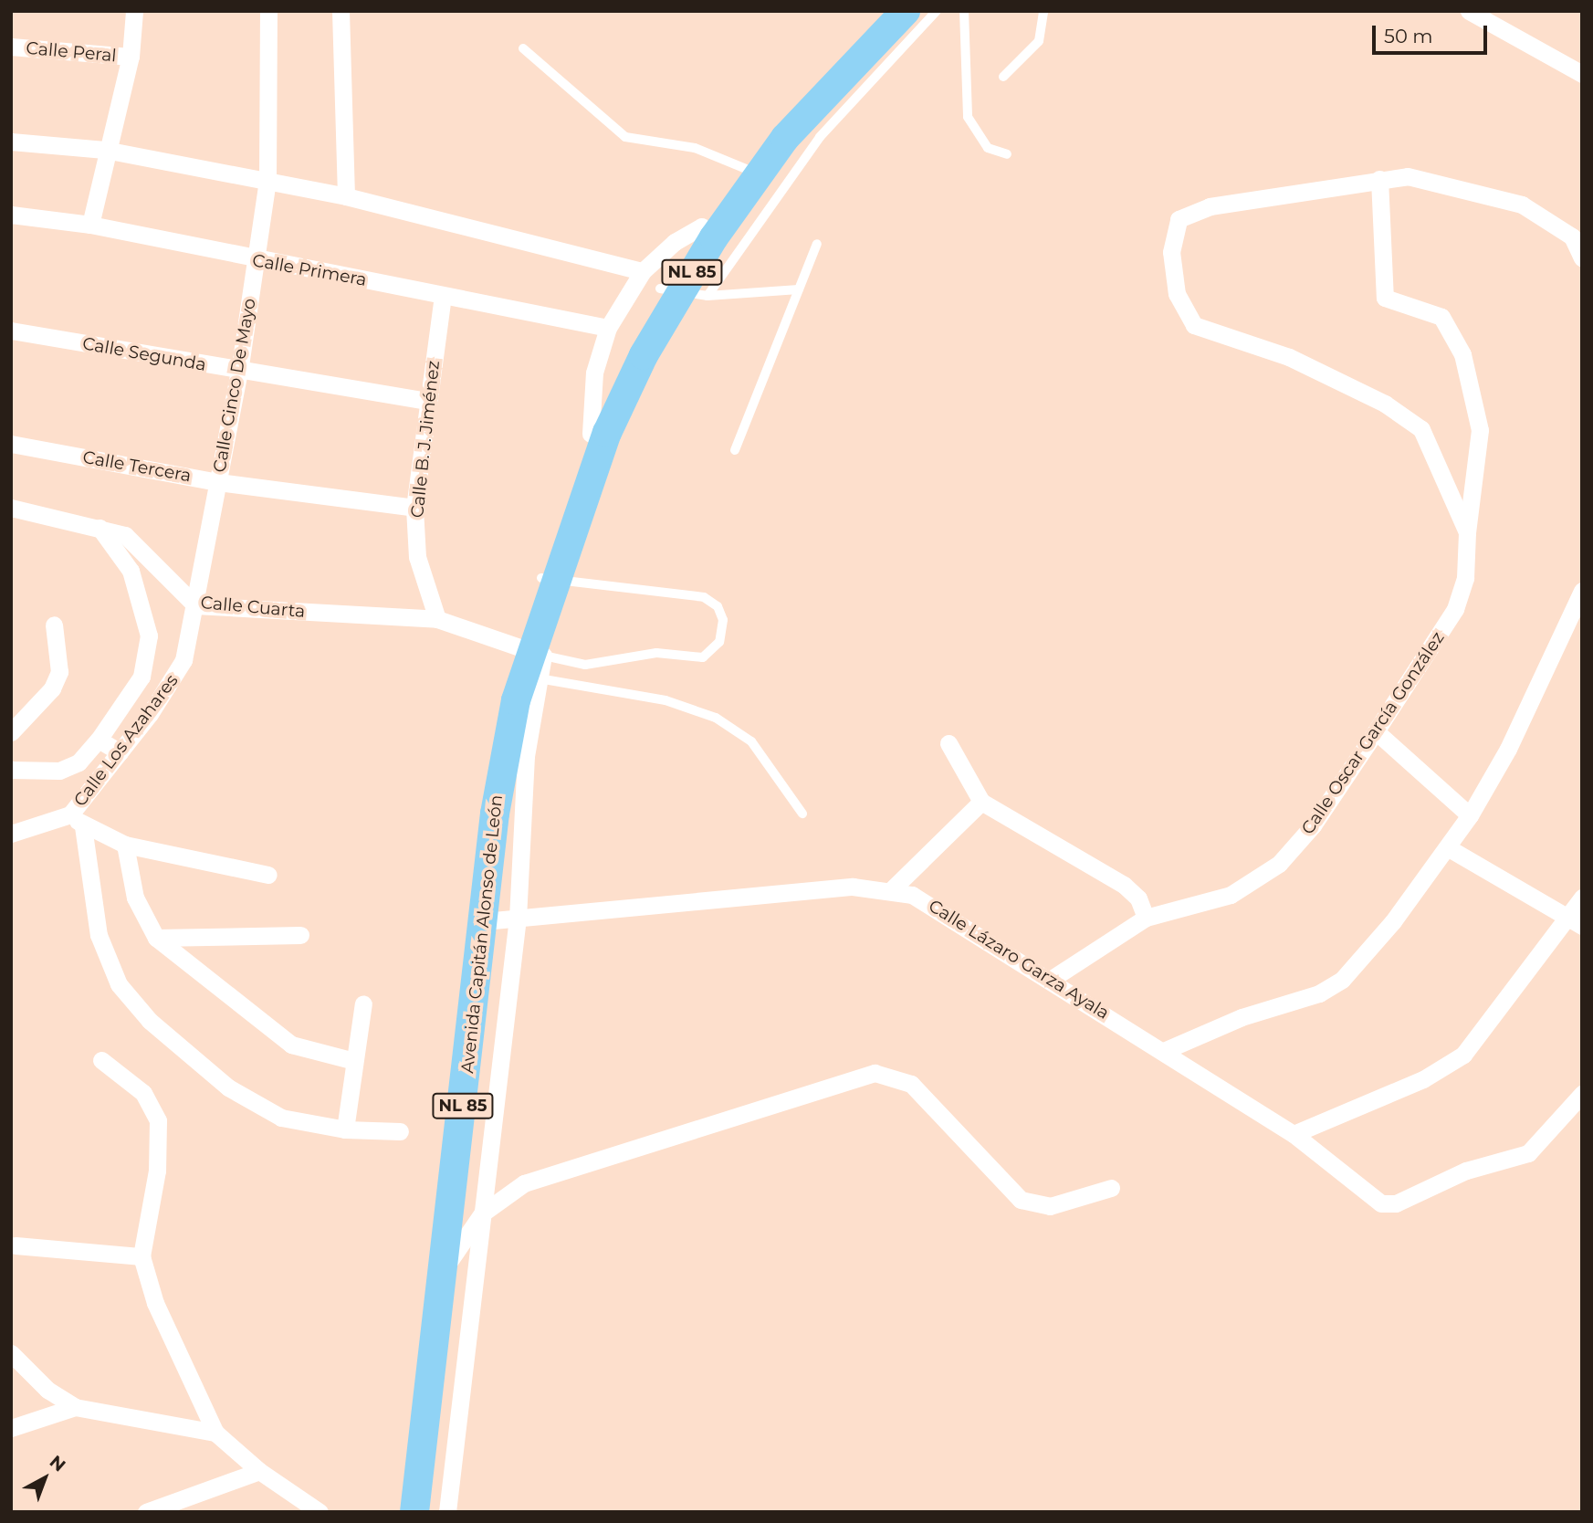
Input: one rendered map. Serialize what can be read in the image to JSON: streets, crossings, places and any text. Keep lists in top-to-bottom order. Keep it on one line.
{"streets":{"main road":["NL 85","Avenida Capitán Alonso de León"],"street":["Calle Peral","Calle Primera","Calle Segunda","Calle Cinco De Mayo","Calle B. J. Jiménez","Calle Tercera","Calle Cuarta","Calle Oscar García González","Calle Los Azahares","Calle Lázaro Garza Ayala"]},"crossings":[["Calle Primera","Calle Cinco De Mayo"],["Calle Primera","Calle B. J. Jiménez"],["Calle Segunda","Calle Cinco De Mayo"],["Calle Segunda","Calle B. J. Jiménez"],["Calle Cinco De Mayo","Calle Tercera"],["Calle Cinco De Mayo","Calle Cuarta"],["Calle Cinco De Mayo","Calle Los Azahares"],["Calle B. J. Jiménez","Calle Tercera"],["Calle B. J. Jiménez","Calle Cuarta"],["Calle Cuarta","Calle Los Azahares"],["Calle Cuarta","Avenida Capitán Alonso de León"],["Calle Oscar García González","Calle Lázaro Garza Ayala"],["Avenida Capitán Alonso de León","Calle Lázaro Garza Ayala"]],"scale_bar":"50 m","north":"top right"}
